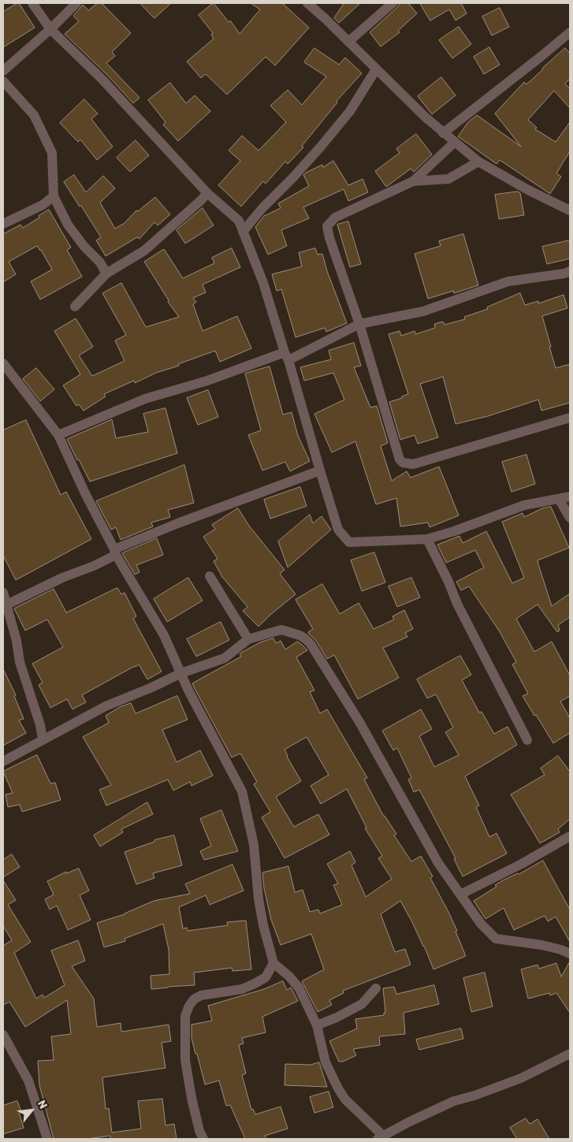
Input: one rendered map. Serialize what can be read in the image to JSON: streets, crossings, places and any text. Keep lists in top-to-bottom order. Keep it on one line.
{"north":"top right"}
